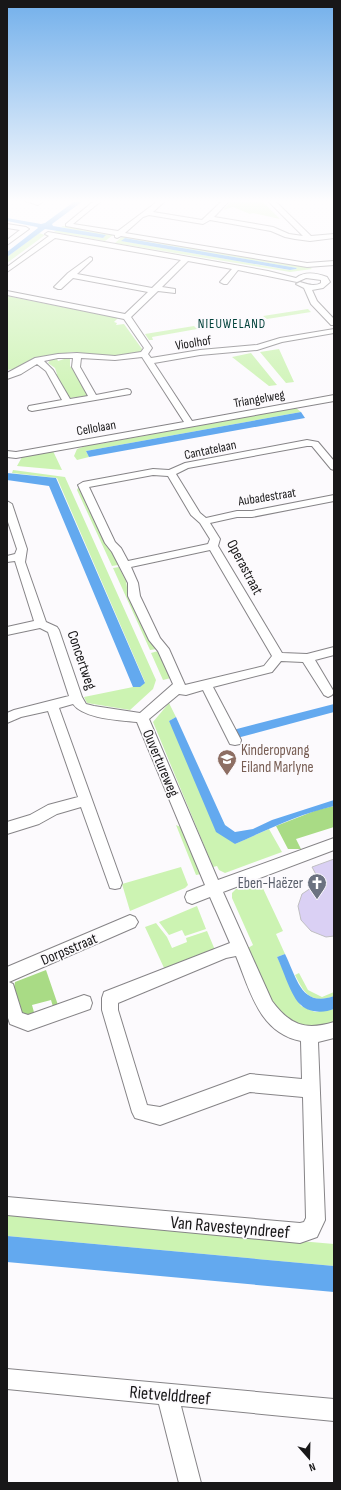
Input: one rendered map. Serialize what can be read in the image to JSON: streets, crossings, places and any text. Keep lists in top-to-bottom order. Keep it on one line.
{"streets":{"street":["Vioolhof","Triangelweg","Cellolaan","Cantatelaan","Aubadestraat","Operastraat","Concertweg","Ouvertureweg","Dorpsstraat","Van Ravesteyndreef","Rietvelddreef"]},"crossings":[["Triangelweg","Cellolaan"],["Cantatelaan","Operastraat"],["Aubadestraat","Operastraat"],["Concertweg","Ouvertureweg"],["Ouvertureweg","Van Ravesteyndreef"]],"districts":["NIEUWELAND"],"places":{"school or university":["Kinderopvang Eiland Marlyne"],"church":["Eben-Haëzer"]},"north":"bottom"}
